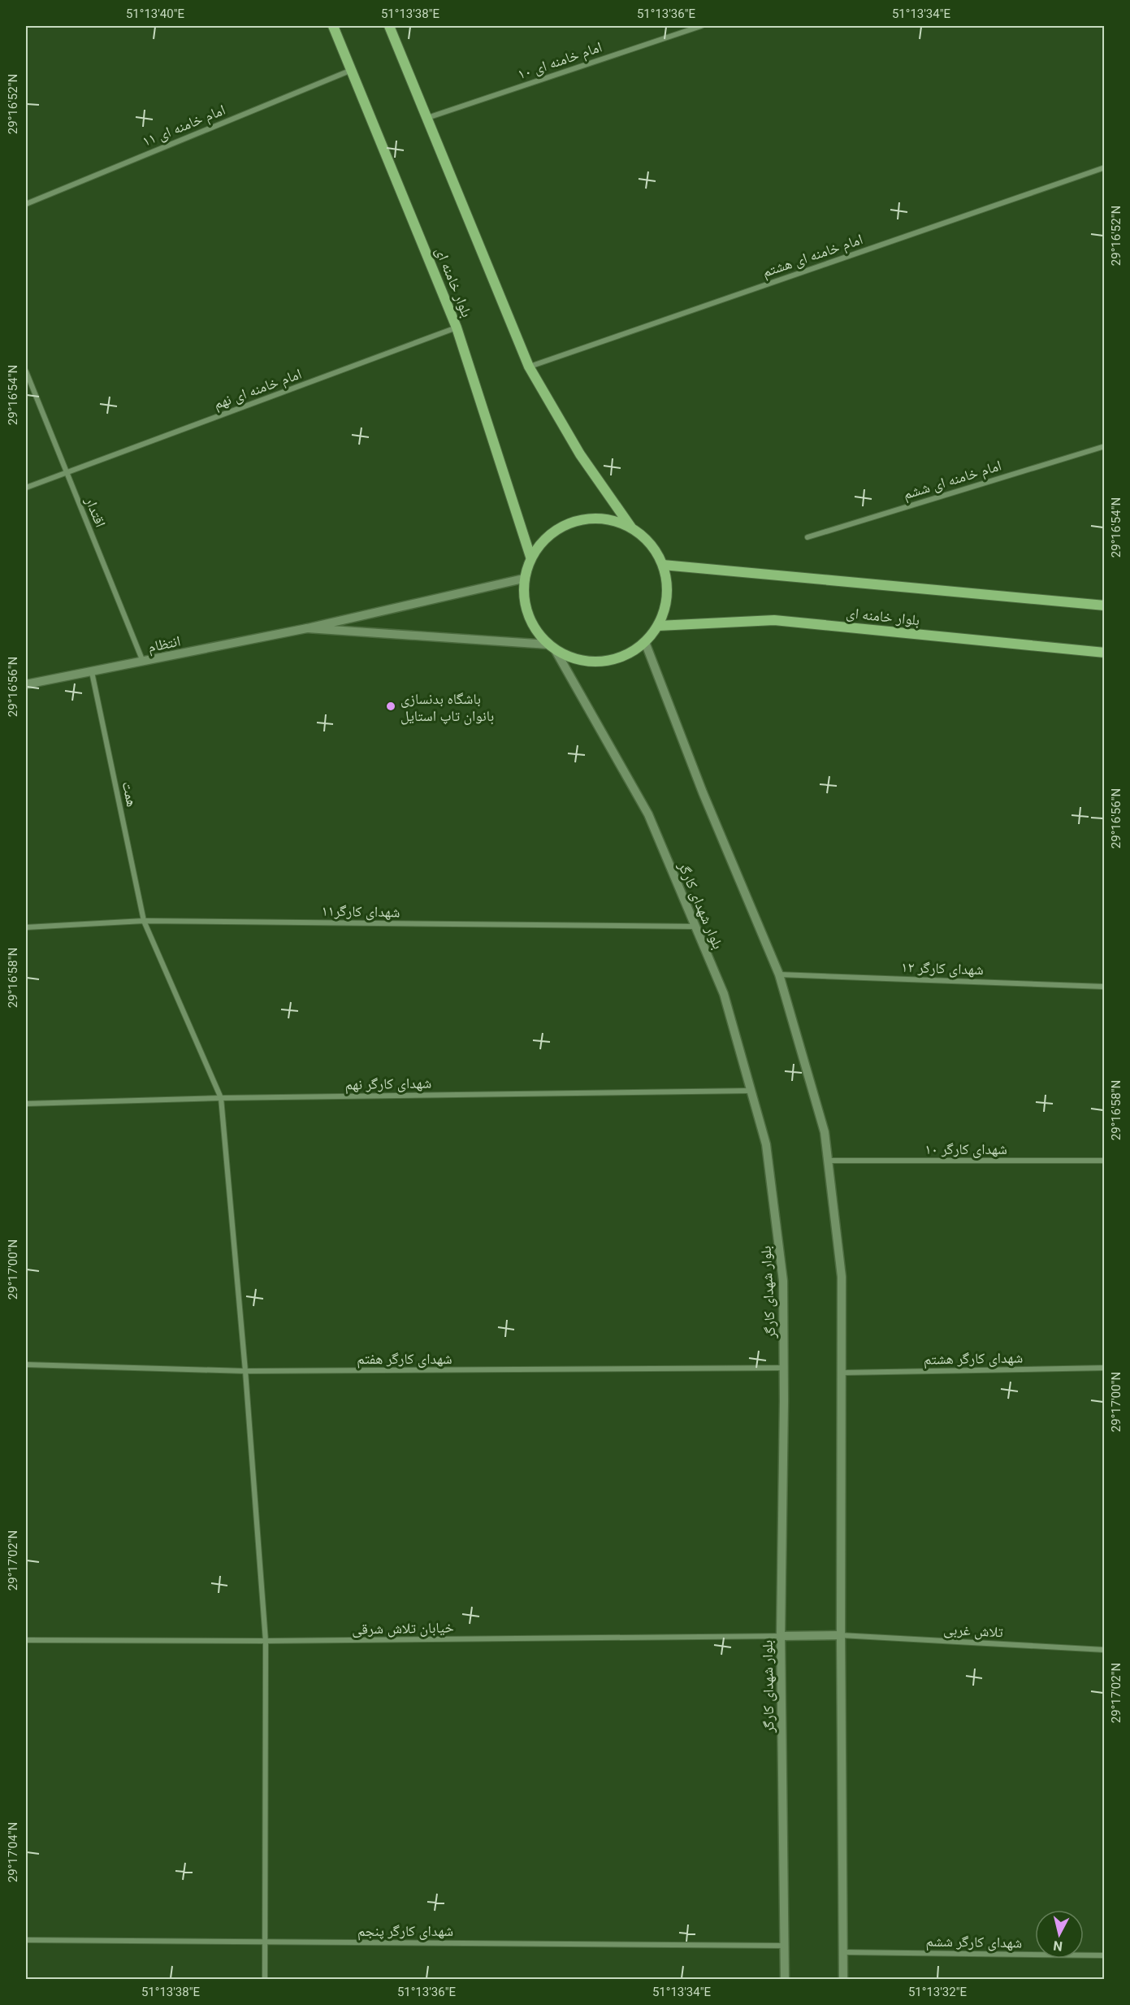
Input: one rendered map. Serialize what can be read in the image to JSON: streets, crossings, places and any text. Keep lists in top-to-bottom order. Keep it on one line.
{"streets":{"main road":["بلوار خامنه ای"],"street":["امام خامنه ای ۱۰","امام خامنه ای ۱۱","امام خامنه ای هشتم","امام خامنه ای نهم","امام خامنه ای ششم","اقتدار","انتظام","همت","بلوار شهدای کارگر","شهدای کارگر۱۱","شهدای کارگر ۱۲","شهدای کارگر نهم","شهدای کارگر ۱۰","شهدای کارگر هفتم","شهدای کارگر هشتم","خیابان تلاش شرقی","تلاش غربی","شهدای کارگر پنجم","شهدای کارگر ششم"]},"crossings":[["امام خامنه ای ۱۱","بلوار خامنه ای"],["بلوار خامنه ای","امام خامنه ای نهم"],["بلوار خامنه ای","بلوار شهدای کارگر"],["امام خامنه ای نهم","اقتدار"],["اقتدار","انتظام"],["انتظام","همت"],["همت","شهدای کارگر۱۱"],["همت","شهدای کارگر نهم"],["همت","شهدای کارگر هفتم"],["همت","خیابان تلاش شرقی"],["همت","شهدای کارگر پنجم"],["بلوار شهدای کارگر","شهدای کارگر۱۱"],["بلوار شهدای کارگر","شهدای کارگر نهم"],["بلوار شهدای کارگر","شهدای کارگر هفتم"],["بلوار شهدای کارگر","خیابان تلاش شرقی"],["بلوار شهدای کارگر","شهدای کارگر پنجم"]],"places":["باشگاه بدنسازی بانوان تاپ استایل"],"north":"bottom","coordinates":["51°13'40\"E","51°13'38\"E","51°13'36\"E","51°13'34\"E","29°16'52\"N","29°16'54\"N","29°16'56\"N","29°16'58\"N","29°17'00\"N","29°17'02\"N","29°17'04\"N","51°13'32\"E"]}
